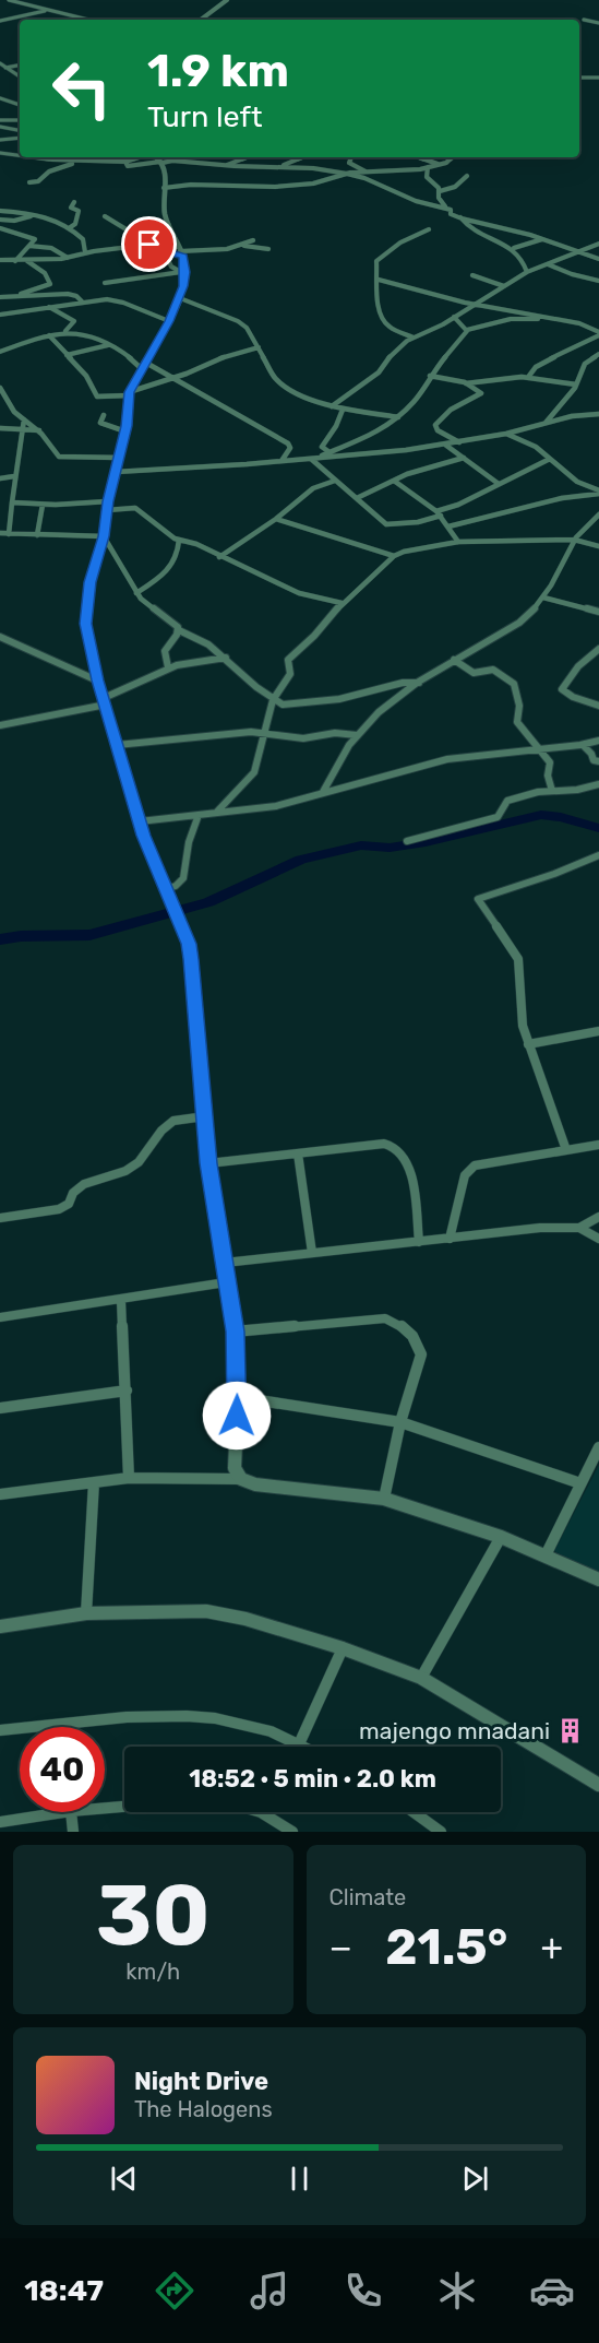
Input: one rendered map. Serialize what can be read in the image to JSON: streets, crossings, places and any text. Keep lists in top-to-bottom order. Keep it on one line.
{"places":{"building":["majengo mnadani"]},"page":{"turn":["1.9 km","Turn left"],"limit":"40","trip":"18:52 · 5 min · 2.0 km","tile":[["30","km/h"],"Climate"],"heat":["−","21.5°","+"],"song":["Night Drive","The Halogens"],"tabs":"18:47"}}
